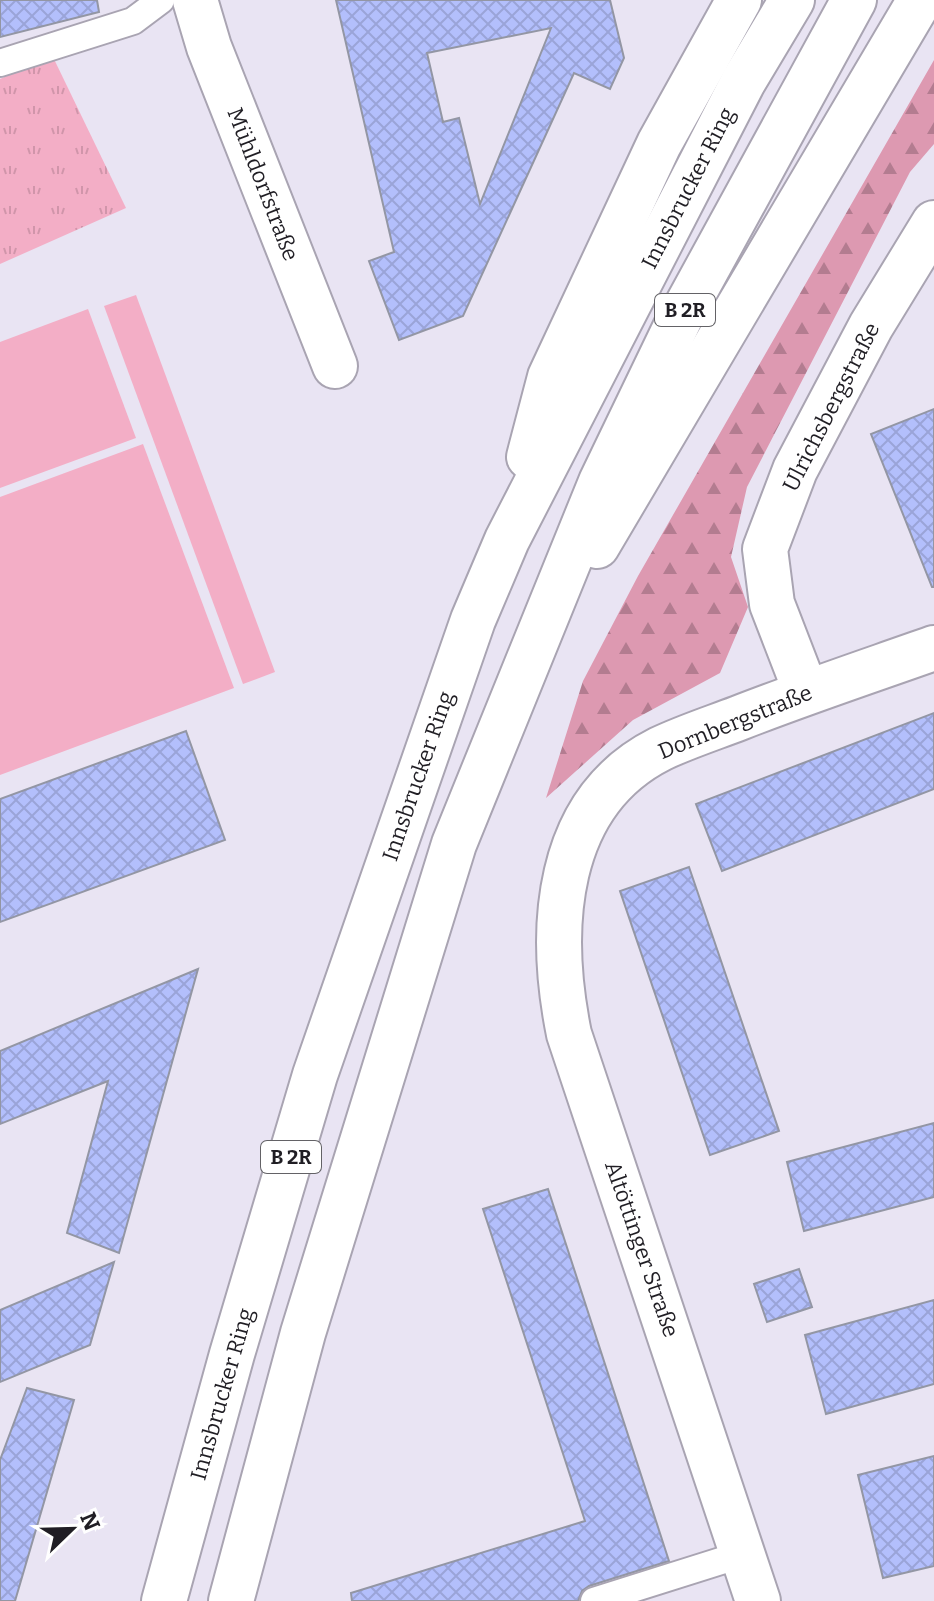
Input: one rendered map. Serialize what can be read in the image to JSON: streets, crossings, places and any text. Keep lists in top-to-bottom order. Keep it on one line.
{"streets":{"main road":["Mühldorfstraße","Innsbrucker Ring","B 2R","Ulrichsbergstraße","Dornbergstraße","Altöttinger Straße"]},"crossings":[["Ulrichsbergstraße","Dornbergstraße"],["Dornbergstraße","Altöttinger Straße"]],"north":"top right"}
